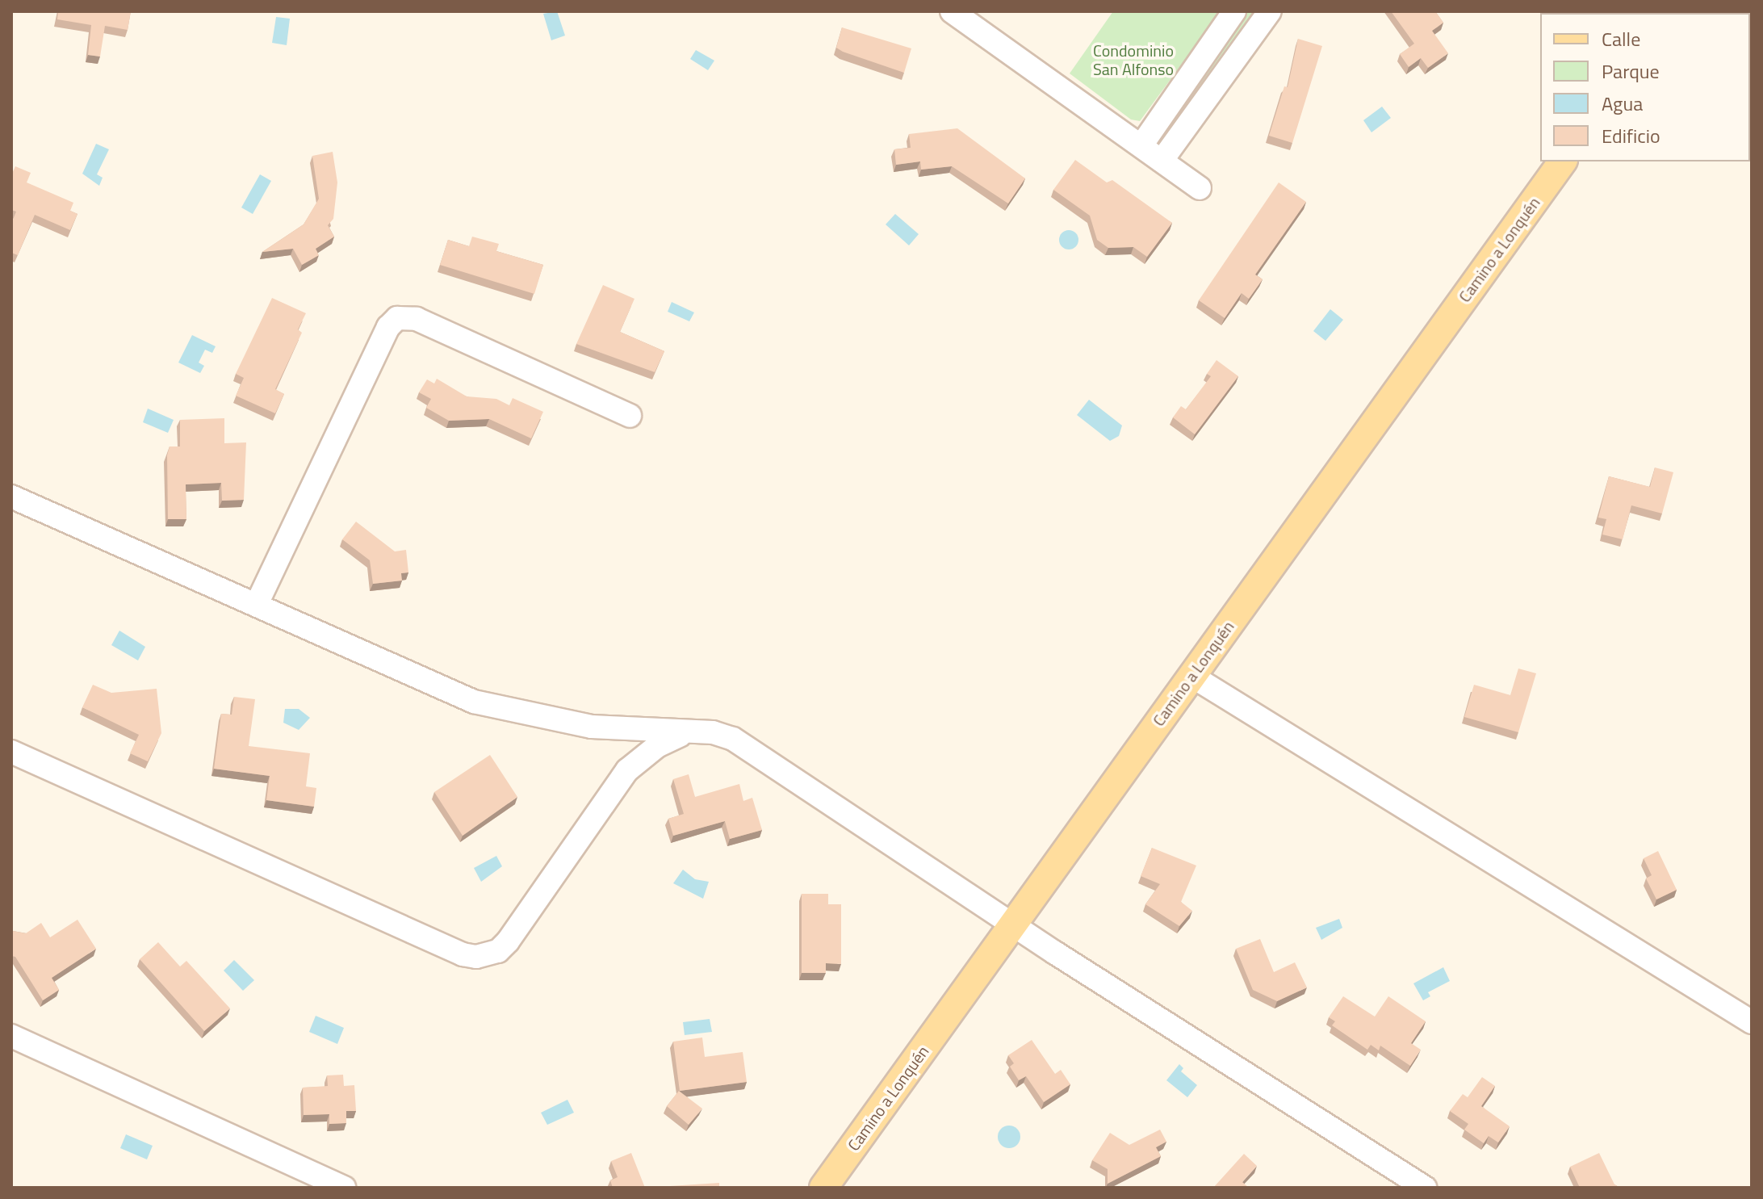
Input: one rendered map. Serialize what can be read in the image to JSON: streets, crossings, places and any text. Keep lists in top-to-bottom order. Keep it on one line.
{"streets":{"main road":["Camino a Lonquén"]},"parks":["Condominio San Alfonso"],"legend":["Calle","Parque","Agua","Edificio"]}
